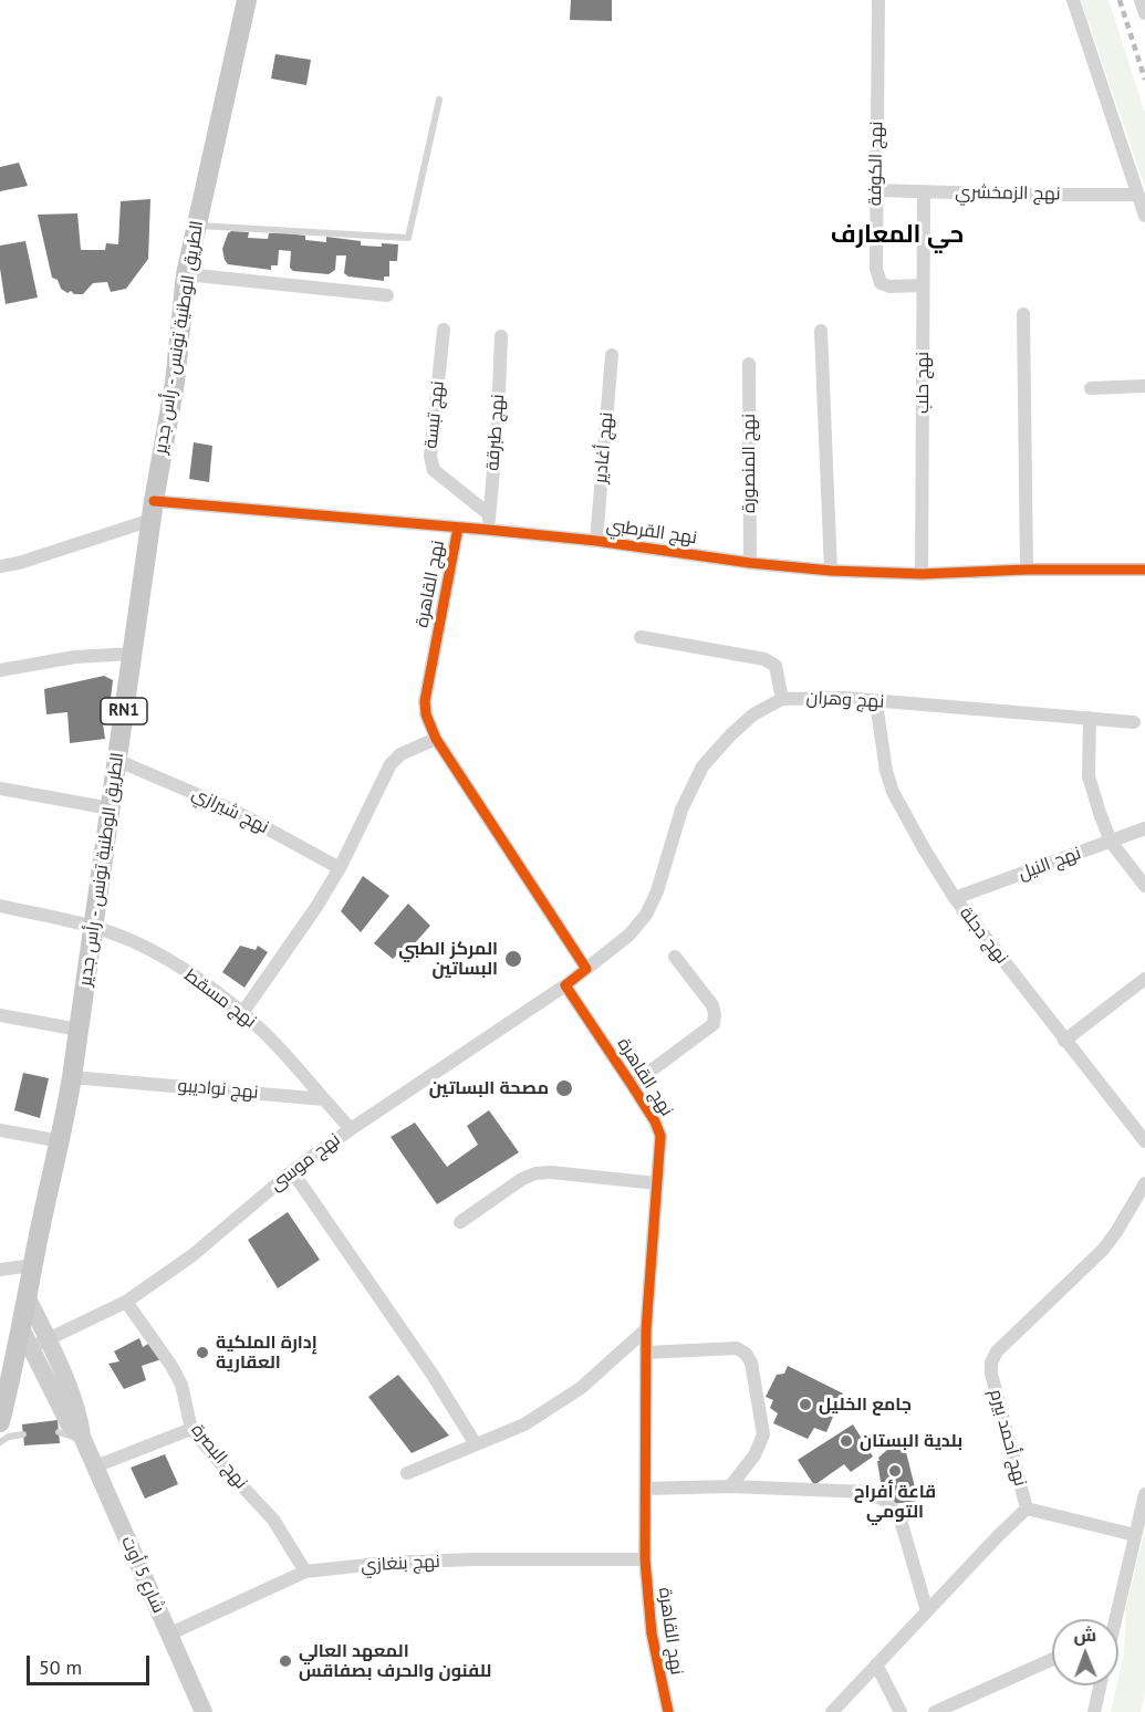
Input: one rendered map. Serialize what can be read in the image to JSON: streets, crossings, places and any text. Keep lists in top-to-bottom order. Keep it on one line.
{"streets":{"main road":["الطريق الوطنية تونس - رأس جدير","RN1","شارع 5 أوت"],"street":["نهج الكوفة","نهج الزمخشري","نهج حلب","نهج تبسة","نهج طبرقة","نهج أغادير","نهج المنصورة","نهج القرطبي","نهج القاهرة","نهج وهران","نهج شيرازي","نهج النيل","نهج دجلة","نهج مسقط","نهج نواديبو","نهج موسى","نهج أحمد بيرم","نهج البصرة","نهج بنغازي"]},"crossings":[["نهج الكوفة","نهج الزمخشري"],["نهج الكوفة","نهج حلب"],["نهج الزمخشري","نهج حلب"],["الطريق الوطنية تونس - رأس جدير","نهج القرطبي"],["الطريق الوطنية تونس - رأس جدير","نهج شيرازي"],["الطريق الوطنية تونس - رأس جدير","نهج مسقط"],["الطريق الوطنية تونس - رأس جدير","نهج نواديبو"],["الطريق الوطنية تونس - رأس جدير","نهج موسى"],["الطريق الوطنية تونس - رأس جدير","شارع 5 أوت"],["نهج حلب","نهج القرطبي"],["نهج تبسة","نهج طبرقة"],["نهج طبرقة","نهج القرطبي"],["نهج أغادير","نهج القرطبي"],["نهج المنصورة","نهج القرطبي"],["نهج القرطبي","نهج القاهرة"],["نهج القاهرة","نهج وهران"],["نهج القاهرة","نهج موسى"],["نهج القاهرة","نهج بنغازي"],["نهج وهران","نهج دجلة"],["نهج النيل","نهج دجلة"],["نهج مسقط","نهج نواديبو"],["نهج موسى","نهج البصرة"],["نهج موسى","شارع 5 أوت"],["نهج البصرة","نهج بنغازي"],["نهج بنغازي","شارع 5 أوت"]],"districts":["حي المعارف"],"places":["المركز الطبي البساتين","مصحة البساتين","إدارة الملكية العقارية","جامع الخليل","بلدية البستان","قاعة أفراح التومي","المعهد العالي للفنون والحرف بصفاقس"],"scale_bar":"50 m","north":"top"}
